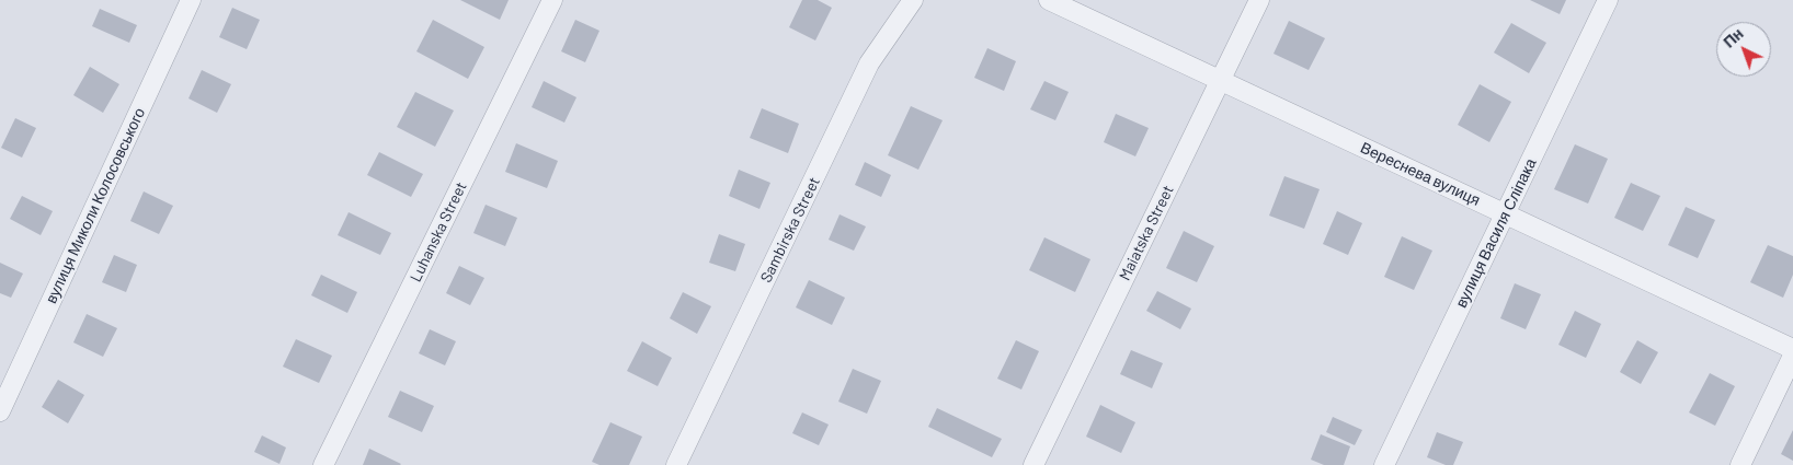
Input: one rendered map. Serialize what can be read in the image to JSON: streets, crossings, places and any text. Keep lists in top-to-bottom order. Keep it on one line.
{"streets":{"street":["Вереснева вулиця","вулиця Миколи Колосовського","Sambirska Street","Luhanska Street","Maiatska Street","вулиця Василя Сліпака"]},"crossings":[["Вереснева вулиця","Maiatska Street"],["Вереснева вулиця","вулиця Василя Сліпака"]],"north":"top left"}
